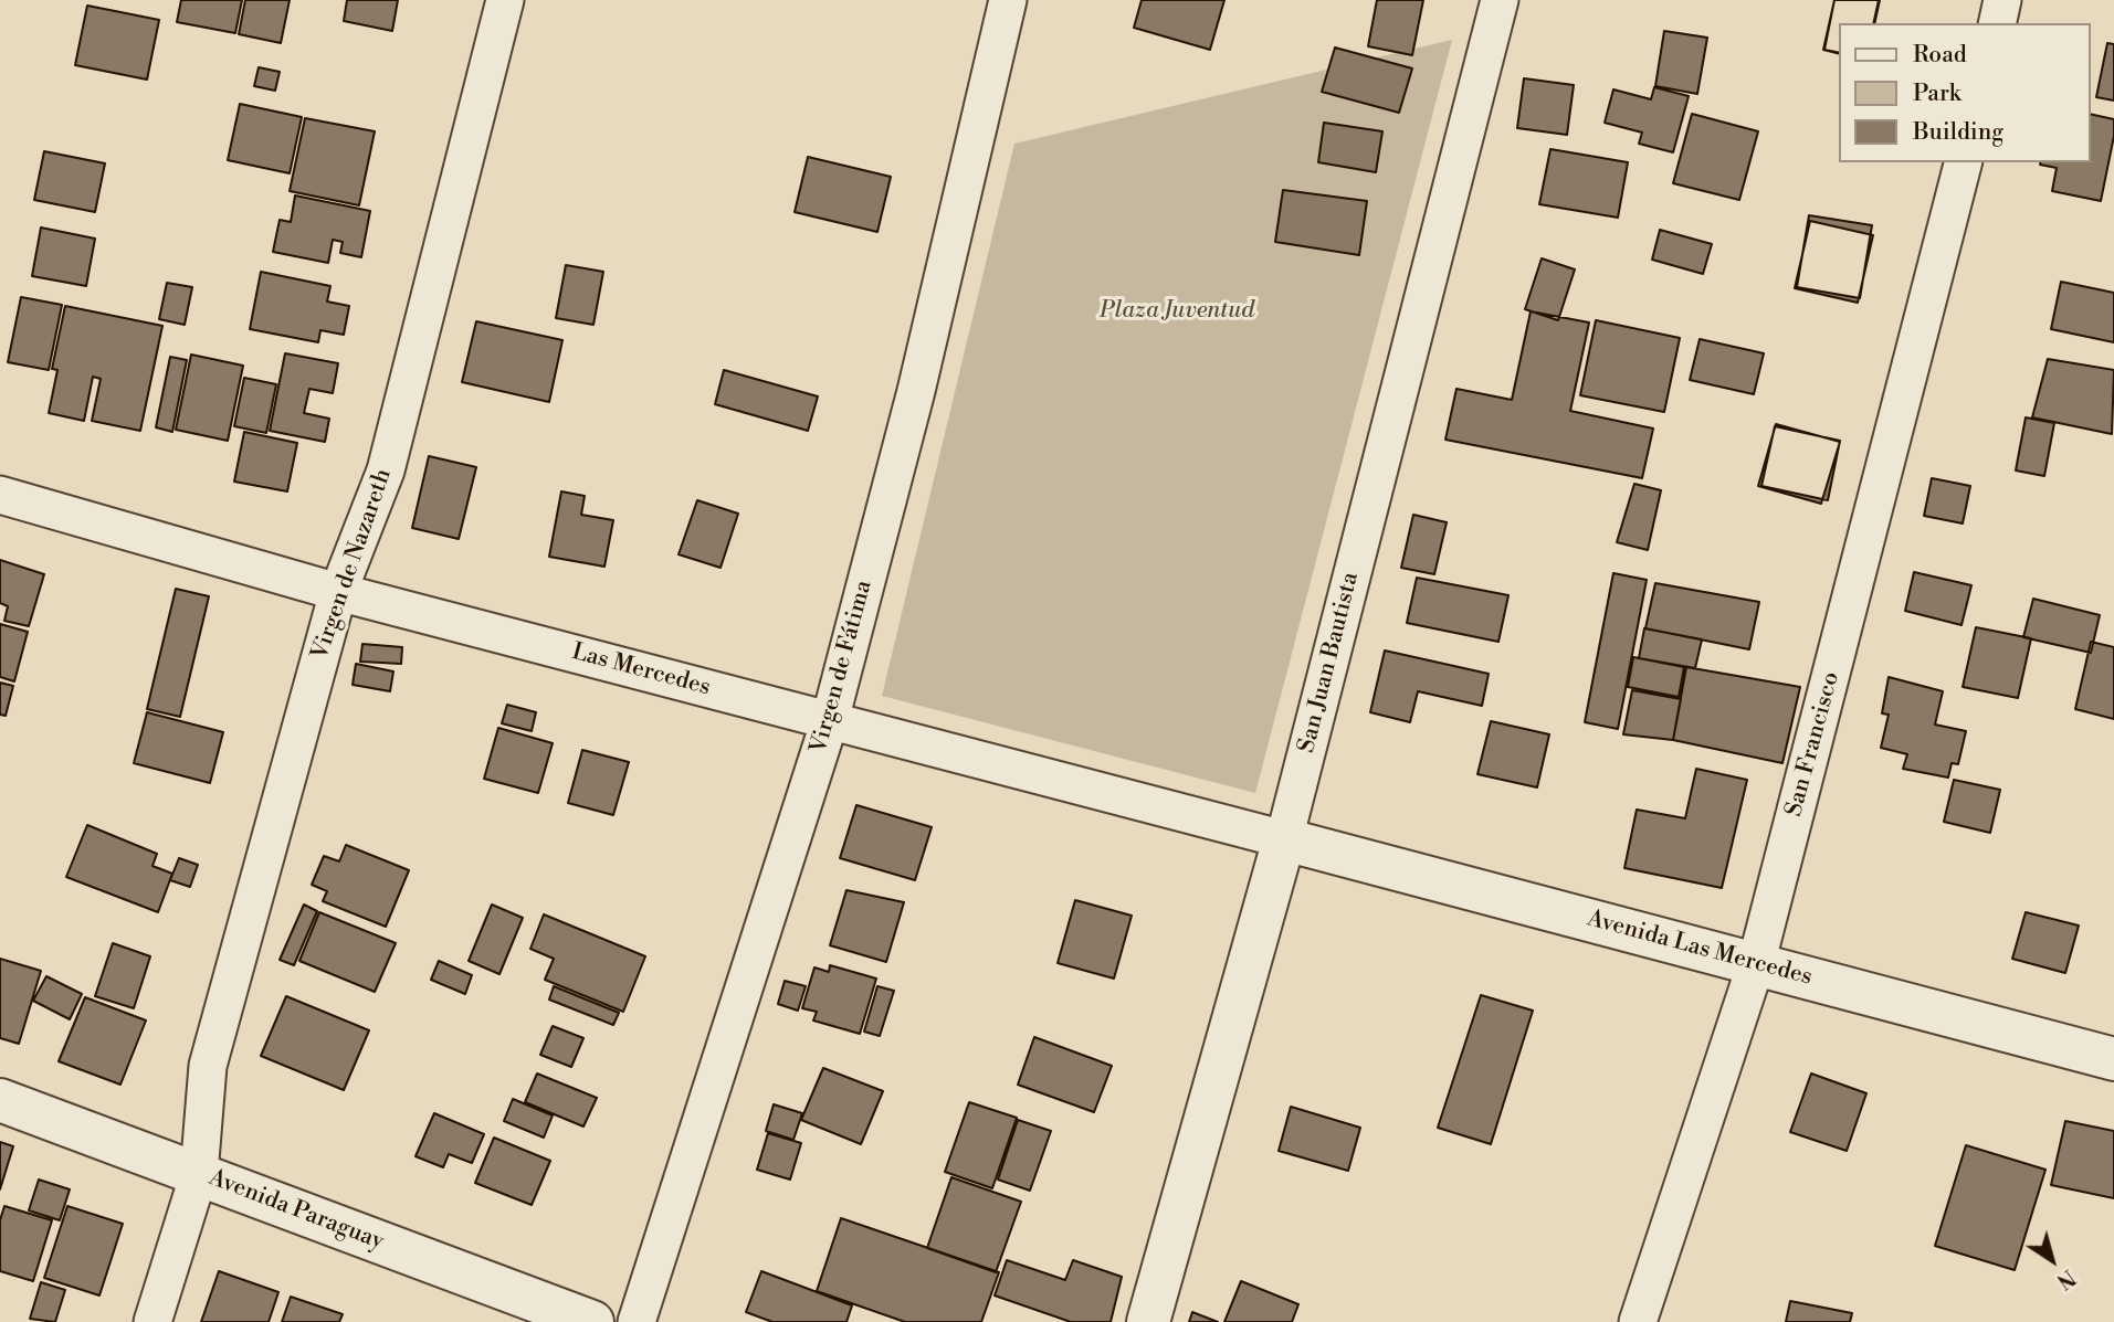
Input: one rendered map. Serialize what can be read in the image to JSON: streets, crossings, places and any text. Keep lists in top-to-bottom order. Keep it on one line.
{"streets":{"street":["Virgen de Nazareth","San Juan Bautista","Virgen de Fátima","Las Mercedes","San Francisco","Avenida Las Mercedes","Avenida Paraguay"]},"crossings":[["Virgen de Nazareth","Las Mercedes"],["Virgen de Nazareth","Avenida Paraguay"],["San Juan Bautista","Las Mercedes"],["San Juan Bautista","Avenida Las Mercedes"],["Virgen de Fátima","Las Mercedes"],["Las Mercedes","Avenida Las Mercedes"],["San Francisco","Avenida Las Mercedes"]],"parks":["Plaza Juventud"],"legend":["Road","Park","Building"],"north":"bottom right"}
